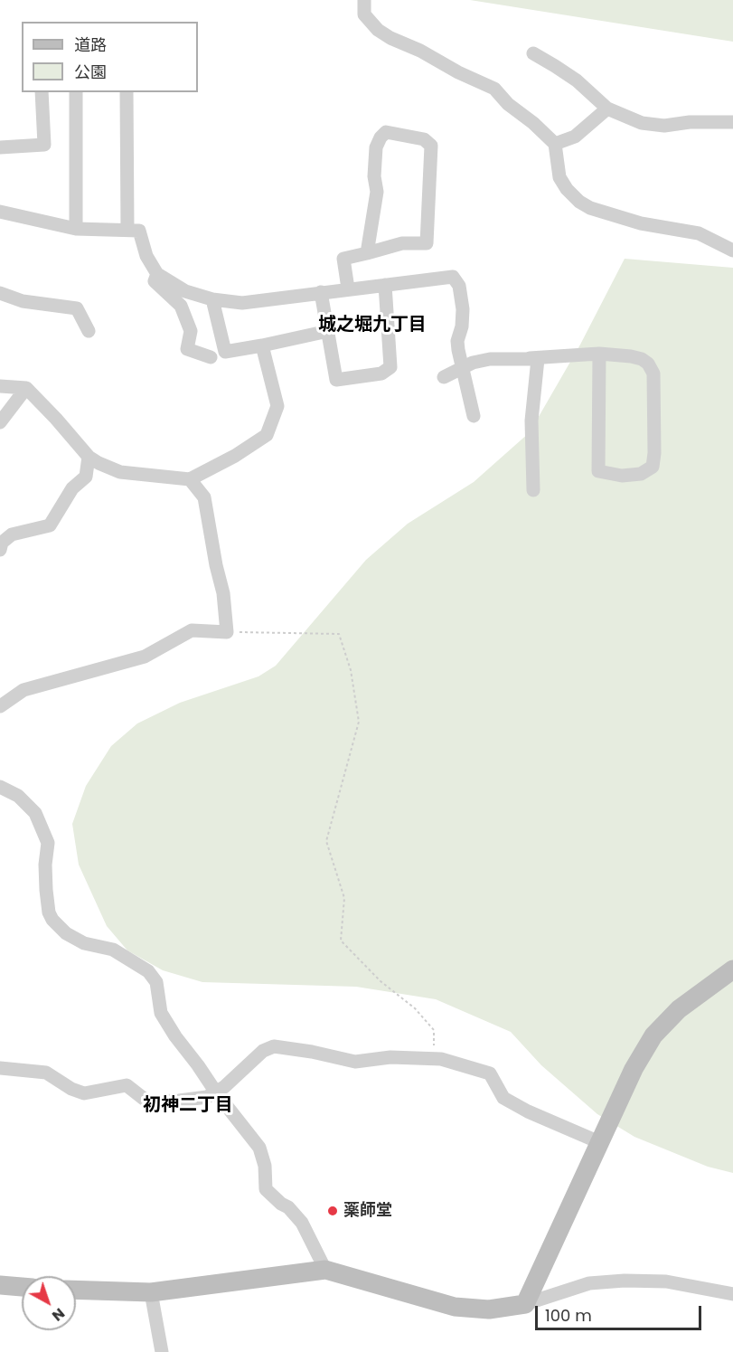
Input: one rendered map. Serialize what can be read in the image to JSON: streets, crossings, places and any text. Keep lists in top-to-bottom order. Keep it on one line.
{"districts":["城之堀九丁目","初神二丁目"],"places":["薬師堂"],"legend":["道路","公園"],"scale_bar":"100 m","north":"bottom right"}
